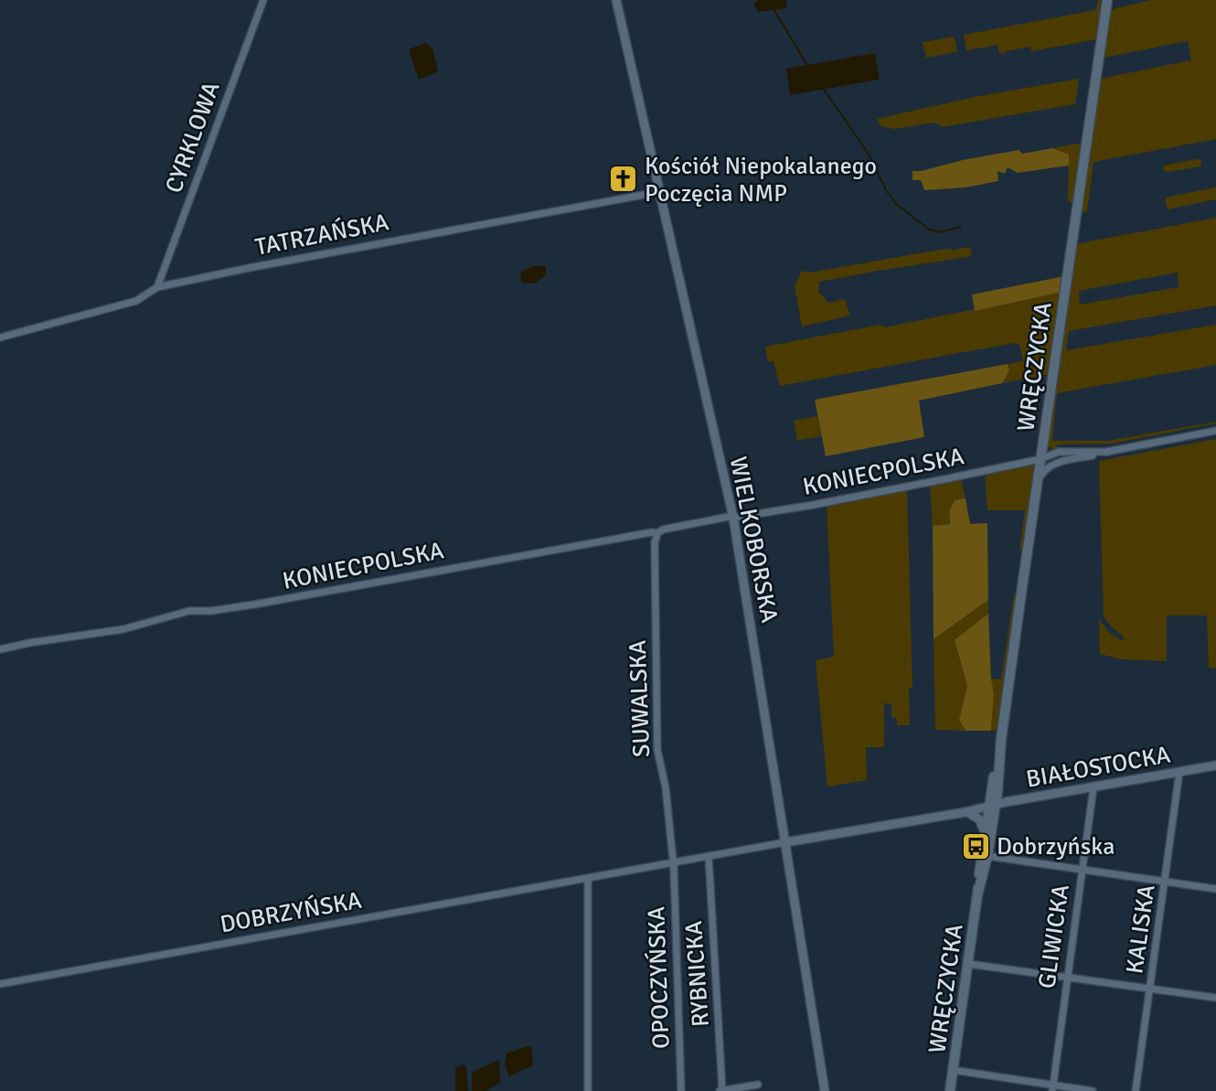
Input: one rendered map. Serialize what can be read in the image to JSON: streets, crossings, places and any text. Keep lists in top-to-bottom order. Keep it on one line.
{"streets":{"main road":["WRĘCZYCKA"],"street":["CYRKLOWA","TATRZAŃSKA","KONIECPOLSKA","WIELKOBORSKA","SUWALSKA","BIAŁOSTOCKA","DOBRZYŃSKA","KALISKA","GLIWICKA","RYBNICKA","OPOCZYŃSKA"]},"crossings":[["CYRKLOWA","TATRZAŃSKA"],["TATRZAŃSKA","WIELKOBORSKA"],["WRĘCZYCKA","KONIECPOLSKA"],["WRĘCZYCKA","BIAŁOSTOCKA"],["WRĘCZYCKA","DOBRZYŃSKA"],["KONIECPOLSKA","WIELKOBORSKA"],["KONIECPOLSKA","SUWALSKA"],["WIELKOBORSKA","DOBRZYŃSKA"],["SUWALSKA","DOBRZYŃSKA"],["SUWALSKA","OPOCZYŃSKA"],["BIAŁOSTOCKA","DOBRZYŃSKA"],["BIAŁOSTOCKA","KALISKA"],["BIAŁOSTOCKA","GLIWICKA"],["DOBRZYŃSKA","RYBNICKA"],["DOBRZYŃSKA","OPOCZYŃSKA"]],"places":{"church":["Kościół Niepokalanego Poczęcia NMP"],"bus stop":["Dobrzyńska"]}}
